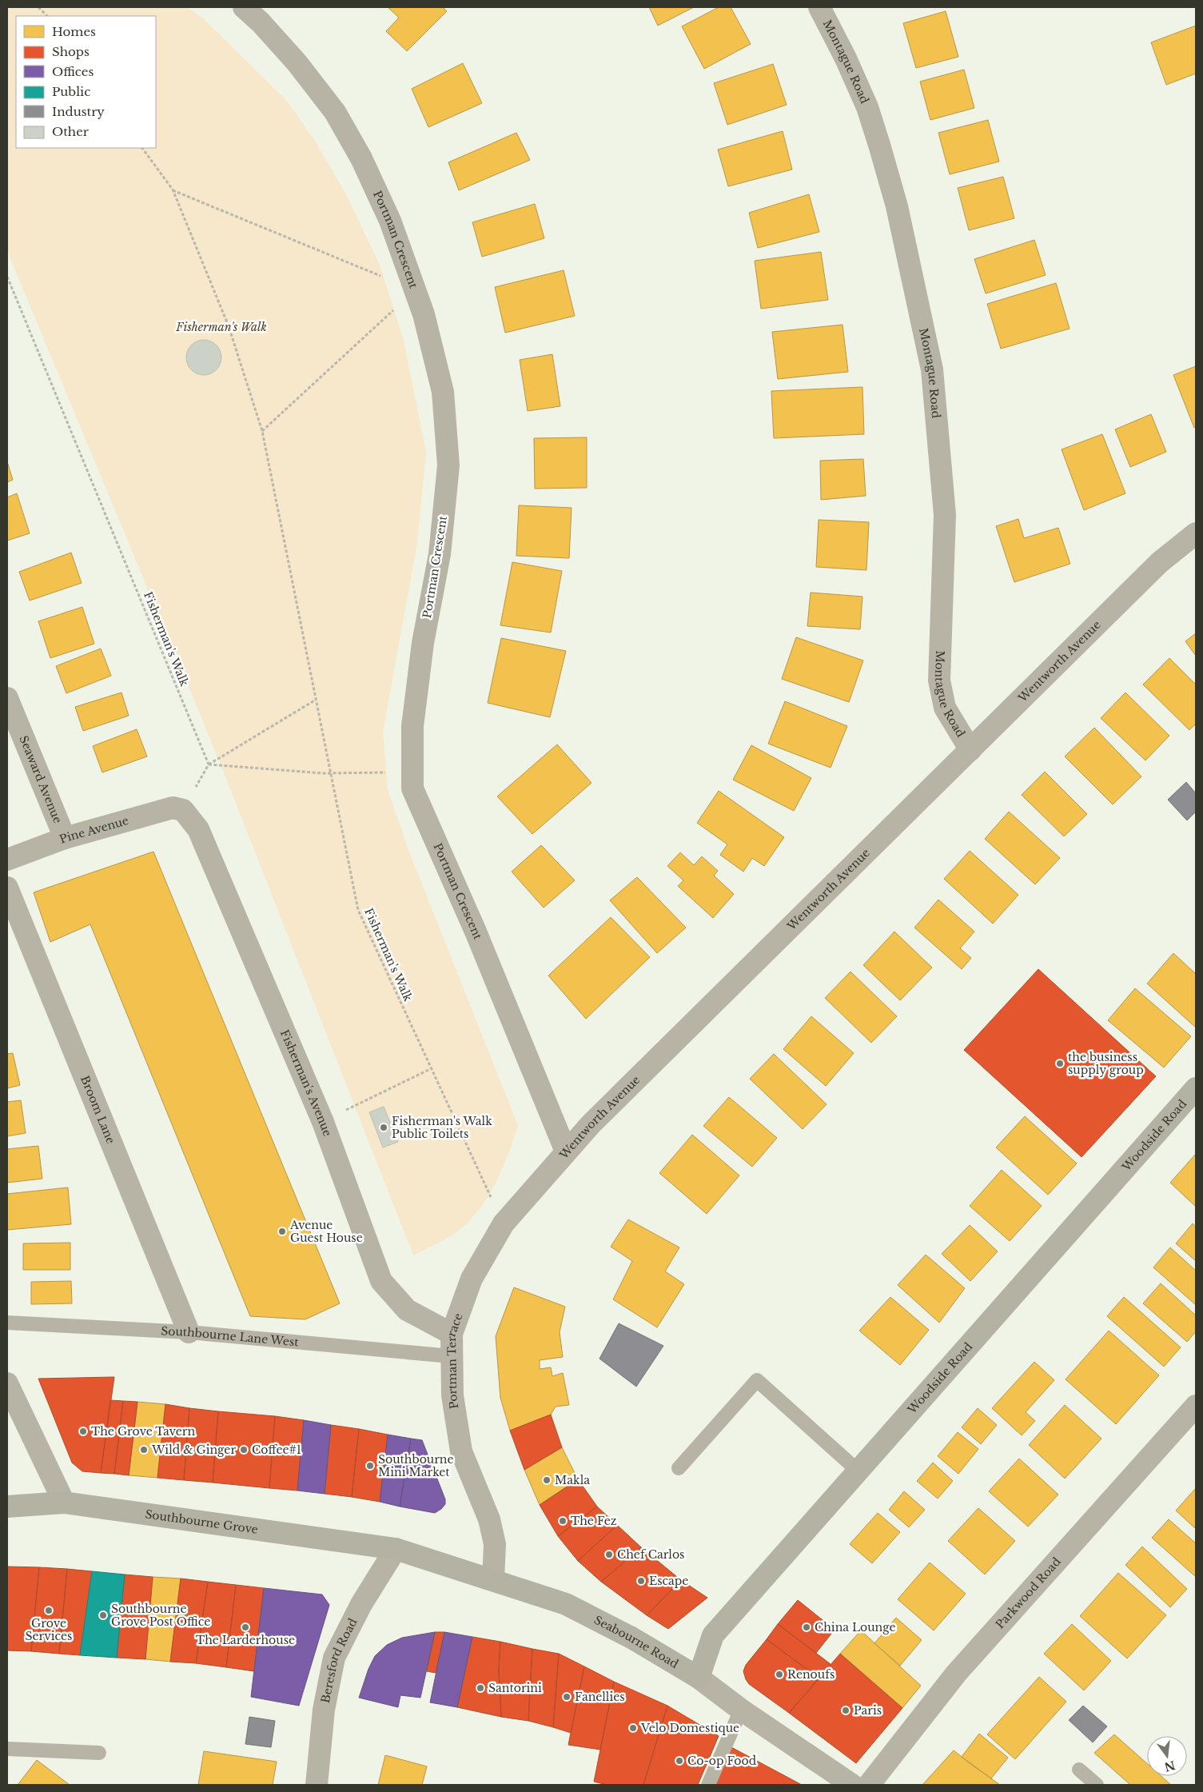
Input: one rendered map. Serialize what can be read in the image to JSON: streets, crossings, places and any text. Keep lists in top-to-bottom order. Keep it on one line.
{"streets":{"main road":["Woodside Road","Southbourne Grove","Seabourne Road"],"street":["Montague Road","Portman Crescent","Wentworth Avenue","Seaward Avenue","Pine Avenue","Fisherman's Avenue","Broom Lane","Portman Terrace","Parkwood Road","Beresford Road"],"lane":["Southbourne Lane West"],"path":["Fisherman's Walk"]},"crossings":[["Montague Road","Wentworth Avenue"],["Portman Crescent","Wentworth Avenue"],["Fisherman's Walk","Wentworth Avenue"],["Wentworth Avenue","Portman Terrace"],["Seaward Avenue","Pine Avenue"],["Pine Avenue","Fisherman's Avenue"],["Fisherman's Avenue","Portman Terrace"],["Broom Lane","Southbourne Lane West"],["Woodside Road","Seabourne Road"],["Southbourne Lane West","Portman Terrace"],["Portman Terrace","Seabourne Road"],["Southbourne Grove","Seabourne Road"],["Southbourne Grove","Beresford Road"],["Seabourne Road","Beresford Road"]],"parks":["Fisherman's Walk"],"places":["the business supply group","Fisherman's Walk Public Toilets","Avenue Guest House","The Grove Tavern","Wild & Ginger","Coffee#1","Southbourne Mini Market","Makla","The Fez","Chef Carlos","Escape","Grove Services","Southbourne Grove Post Office","The Larderhouse","China Lounge","Renoufs","Santorini","Fanellies","Paris","Velo Domestique","Co-op Food"],"legend":["Homes","Shops","Offices","Public","Industry","Other"],"north":"bottom"}
